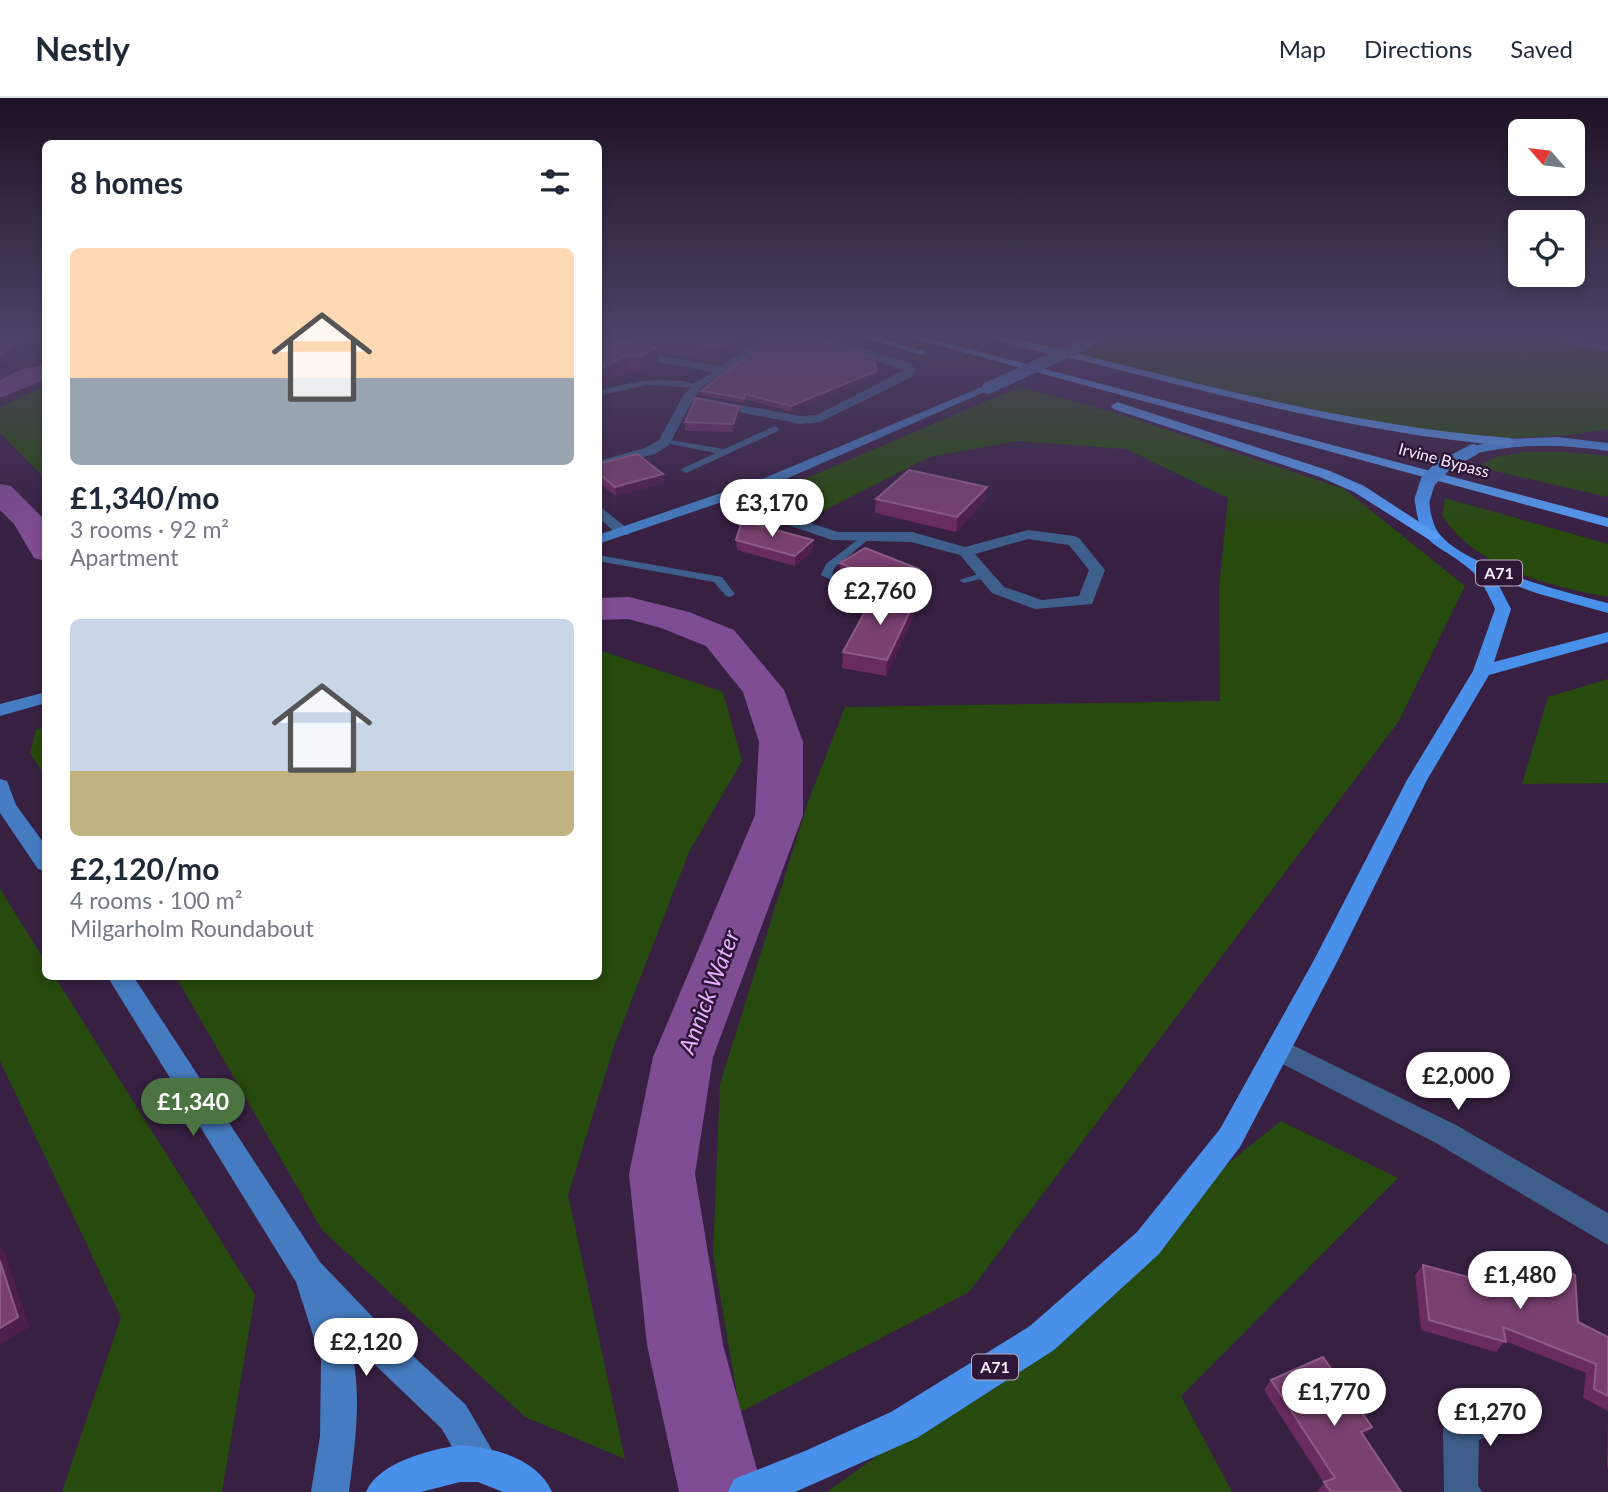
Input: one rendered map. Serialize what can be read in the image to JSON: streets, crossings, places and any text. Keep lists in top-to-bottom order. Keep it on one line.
{"streets":{"highway":["Irvine Bypass"],"main road":["A71"]},"water":["Annick Water"],"north":"top left","page":{"header":"Nestly","nav":["Map","Directions","Saved"],"heading":"8 homes","list":[{"name":"£1,340/mo","note":"3 rooms · 92 m² · Apartment"},{"name":"£2,120/mo","note":"4 rooms · 100 m² · Milgarholm Roundabout"}],"price":["£3,170","£2,760","£2,000","£1,340","£1,480","£2,120","£1,770","£1,270"]}}
